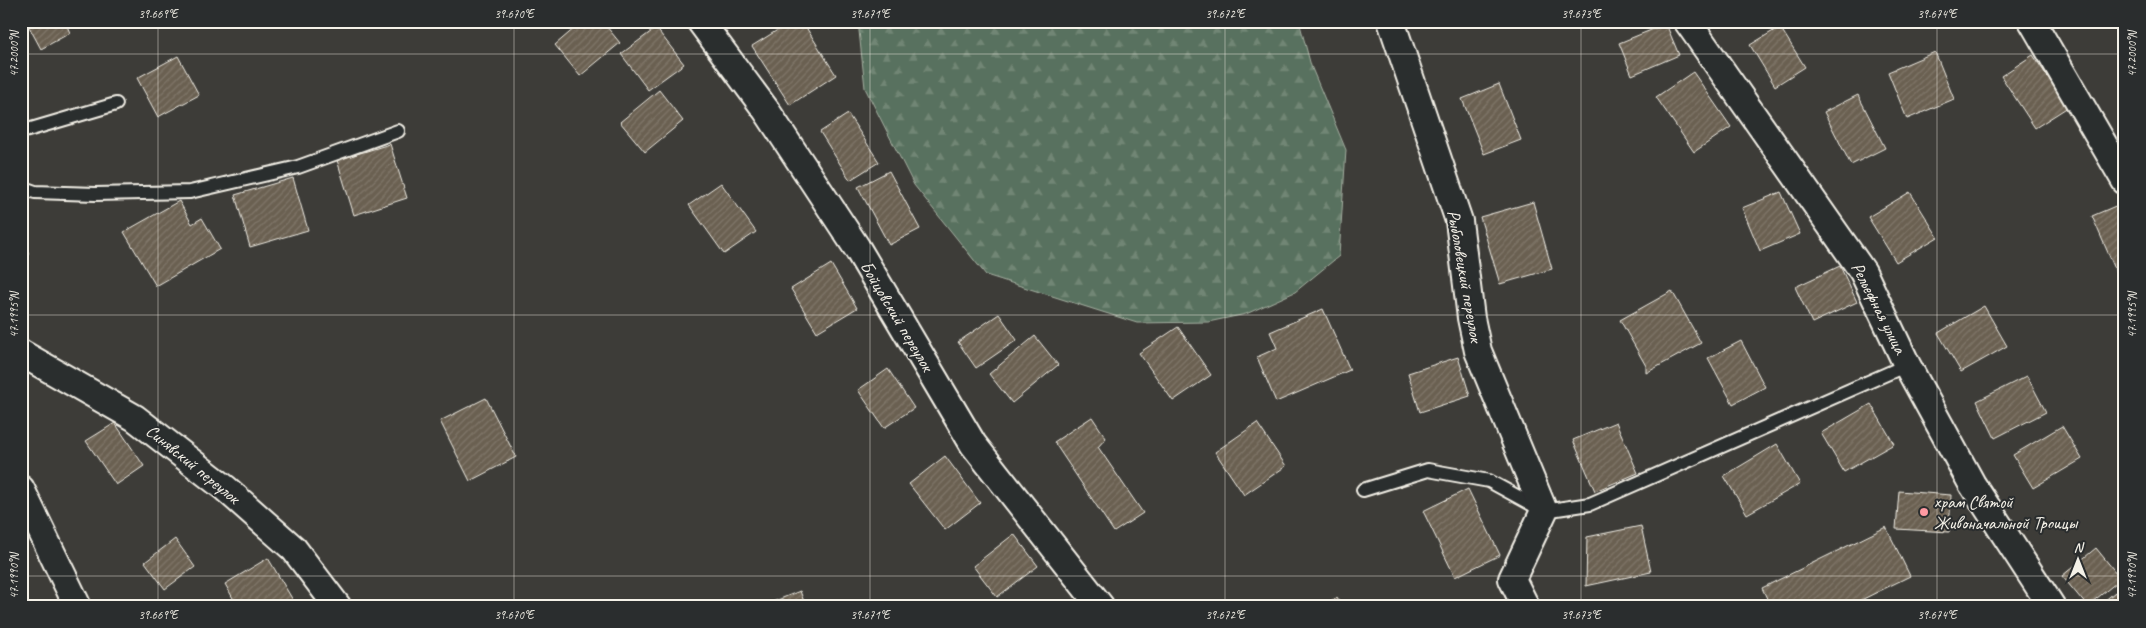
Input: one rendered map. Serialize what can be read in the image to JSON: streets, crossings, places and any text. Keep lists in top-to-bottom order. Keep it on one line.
{"streets":{"street":["Рыболовецкий переулок","Рельефная улица","Бойцовский переулок","Синявский переулок"]},"places":["храм Святой Живоначальной Троицы"],"north":"top","coordinates":["39.669°E","39.670°E","39.671°E","39.672°E","39.673°E","39.674°E","47.2000°N","47.1995°N","47.1990°N"]}
